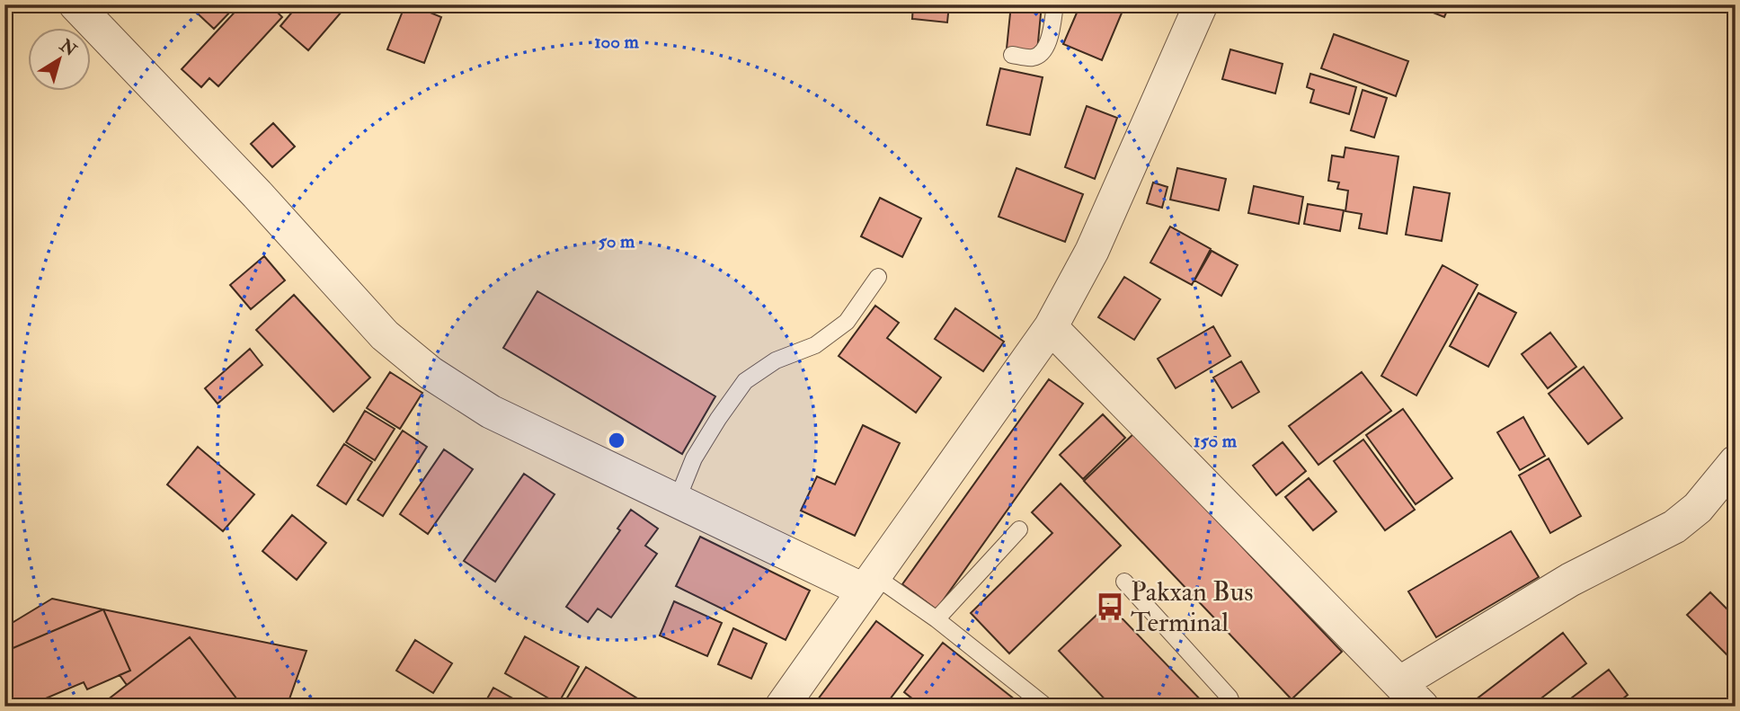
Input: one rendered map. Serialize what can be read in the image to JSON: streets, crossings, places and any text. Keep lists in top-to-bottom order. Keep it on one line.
{"places":{"bus stop":["Pakxan Bus Terminal"]},"north":"top right","rings":["100 m","50 m","150 m"]}
